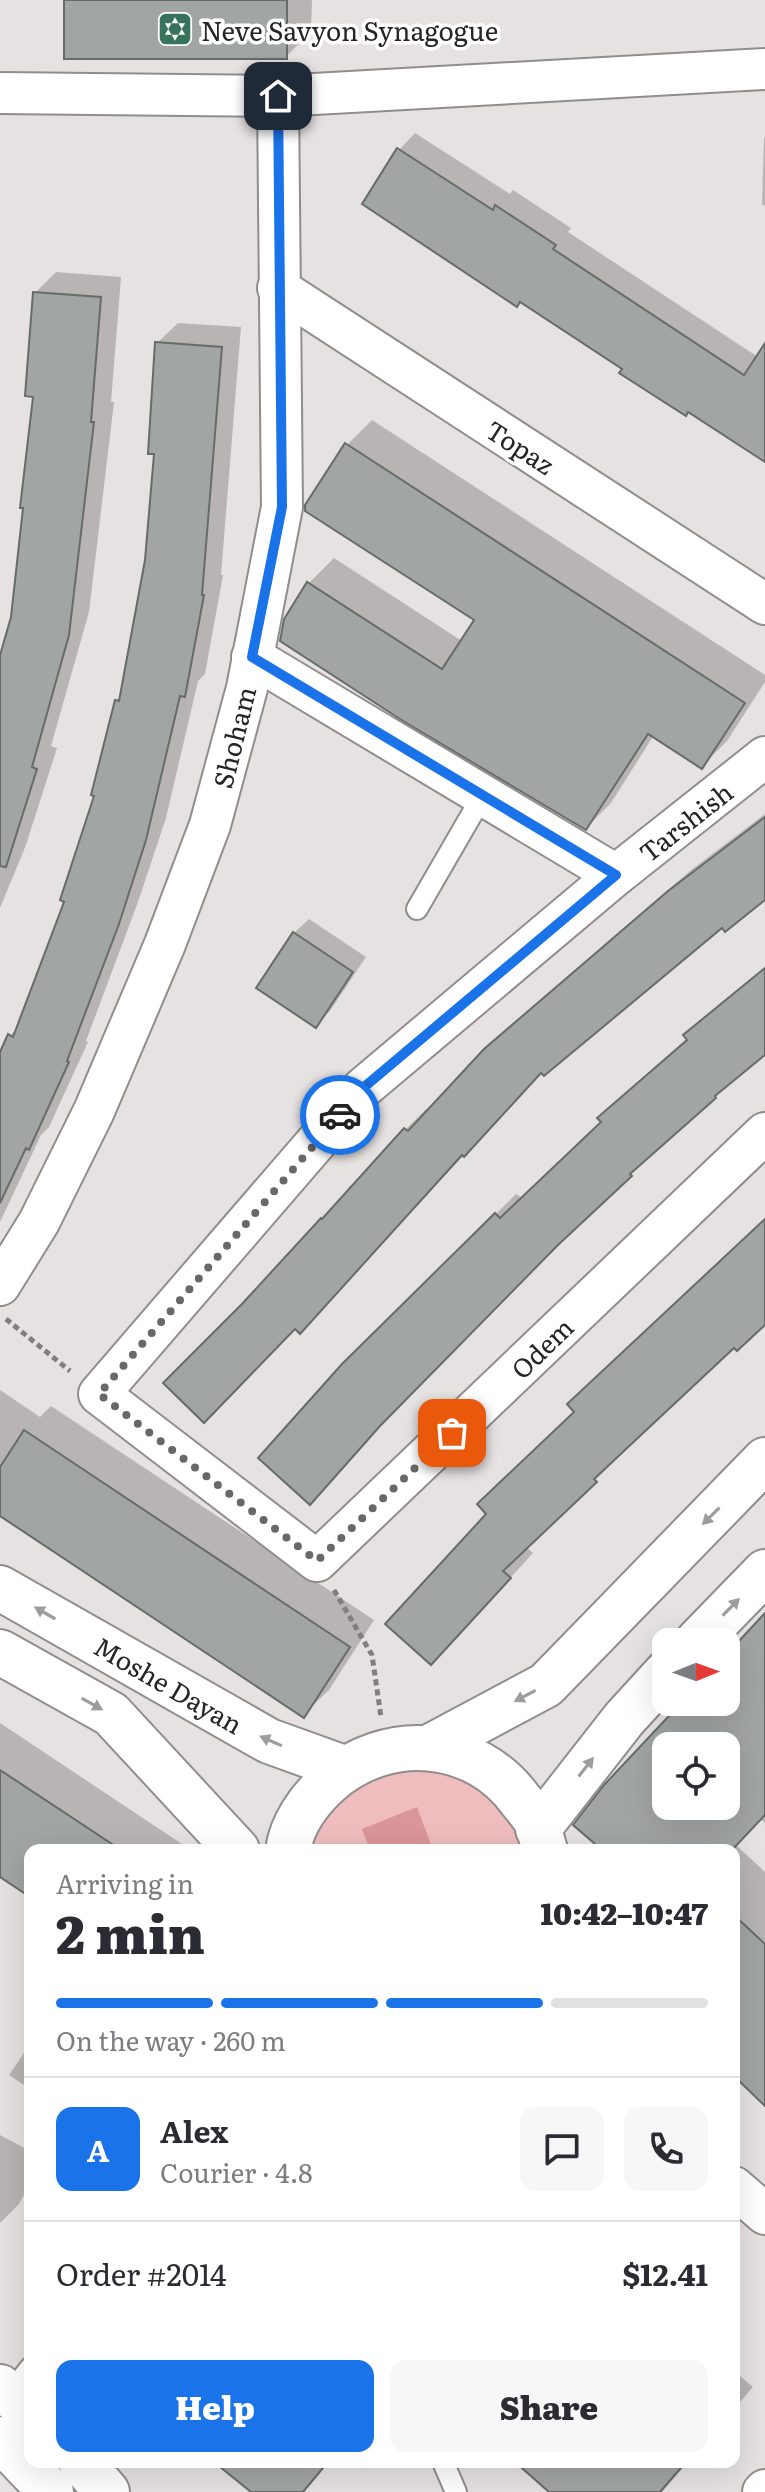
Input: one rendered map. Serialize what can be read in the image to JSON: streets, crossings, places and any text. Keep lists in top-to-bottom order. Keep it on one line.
{"streets":{"street":["Topaz","Shoham","Tarshish","Odem","Moshe Dayan"]},"crossings":[["Topaz","Shoham"]],"places":{"synagogue":["Neve Savyon Synagogue"]},"north":"right","page":{"heading":["2 min","Arriving in","10:42–10:47"],"panel":["Alex","Courier · 4.8","Order #2014","$12.41"],"bar":"On the way · 260 m","round":"A","buttons":["Help","Share"]}}
